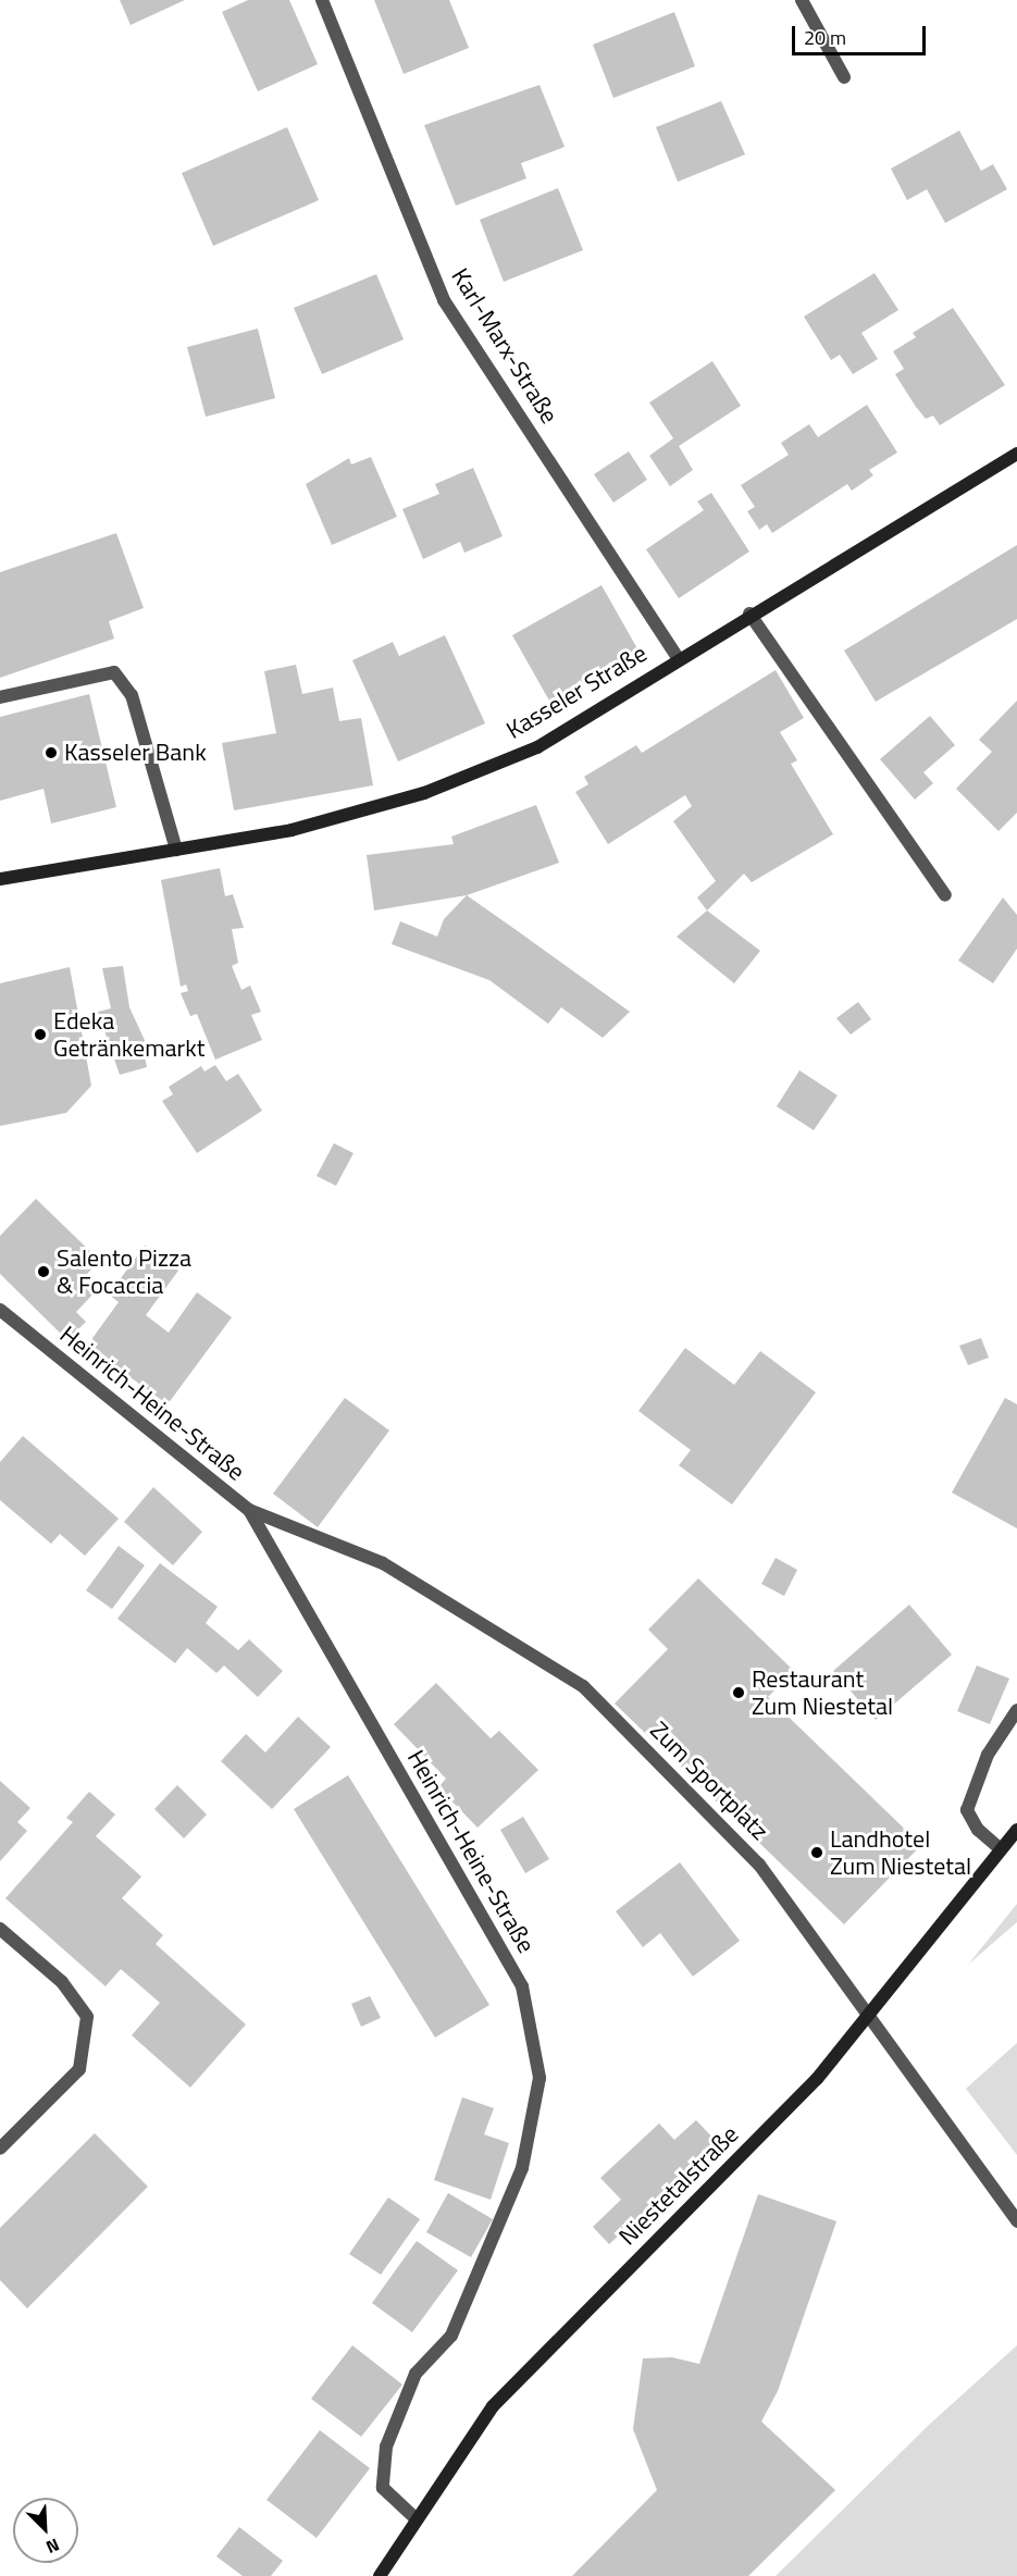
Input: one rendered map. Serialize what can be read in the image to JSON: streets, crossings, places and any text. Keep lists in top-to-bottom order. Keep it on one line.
{"streets":{"main road":["Kasseler Straße","Niestetalstraße"],"street":["Karl-Marx-Straße","Heinrich-Heine-Straße","Zum Sportplatz"]},"crossings":[["Karl-Marx-Straße","Kasseler Straße"],["Heinrich-Heine-Straße","Zum Sportplatz"],["Heinrich-Heine-Straße","Niestetalstraße"],["Zum Sportplatz","Niestetalstraße"]],"places":["Kasseler Bank","Edeka Getränkemarkt","Salento Pizza & Focaccia","Restaurant Zum Niestetal","Landhotel Zum Niestetal"],"scale_bar":"20 m","north":"bottom right"}
